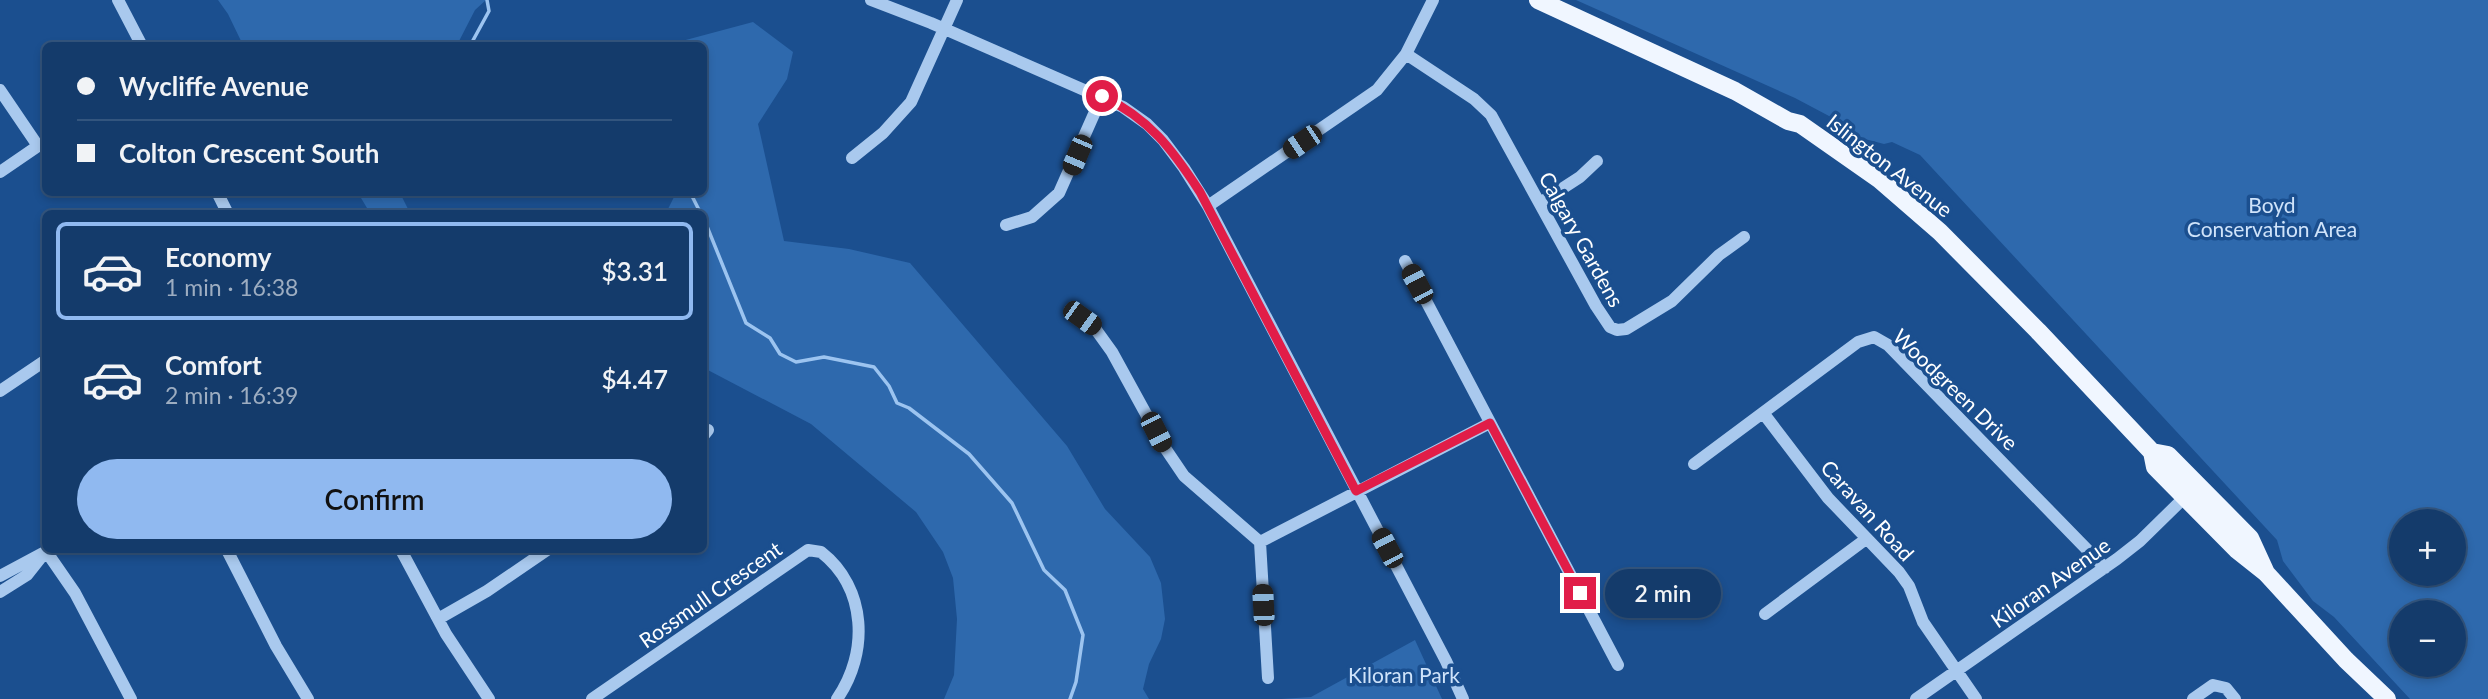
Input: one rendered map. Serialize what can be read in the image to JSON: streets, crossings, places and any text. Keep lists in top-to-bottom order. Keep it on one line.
{"streets":{"main road":["Islington Avenue"],"street":["Calgary Gardens","Woodgreen Drive","Caravan Road","Kiloran Avenue","Rossmull Crescent"]},"crossings":[["Islington Avenue","Kiloran Avenue"],["Woodgreen Drive","Caravan Road"],["Woodgreen Drive","Kiloran Avenue"],["Caravan Road","Kiloran Avenue"]],"parks":["Boyd Conservation Area","Kiloran Park"],"page":{"banner":["Wycliffe Avenue","Colton Crescent South"],"list":[{"name":"Economy","note":"1 min · 16:38","value":"$3.31"},{"name":"Comfort","note":"2 min · 16:39","value":"$4.47"}],"buttons":"Confirm","map_buttons":["+","−"],"bubble":"2 min"}}
